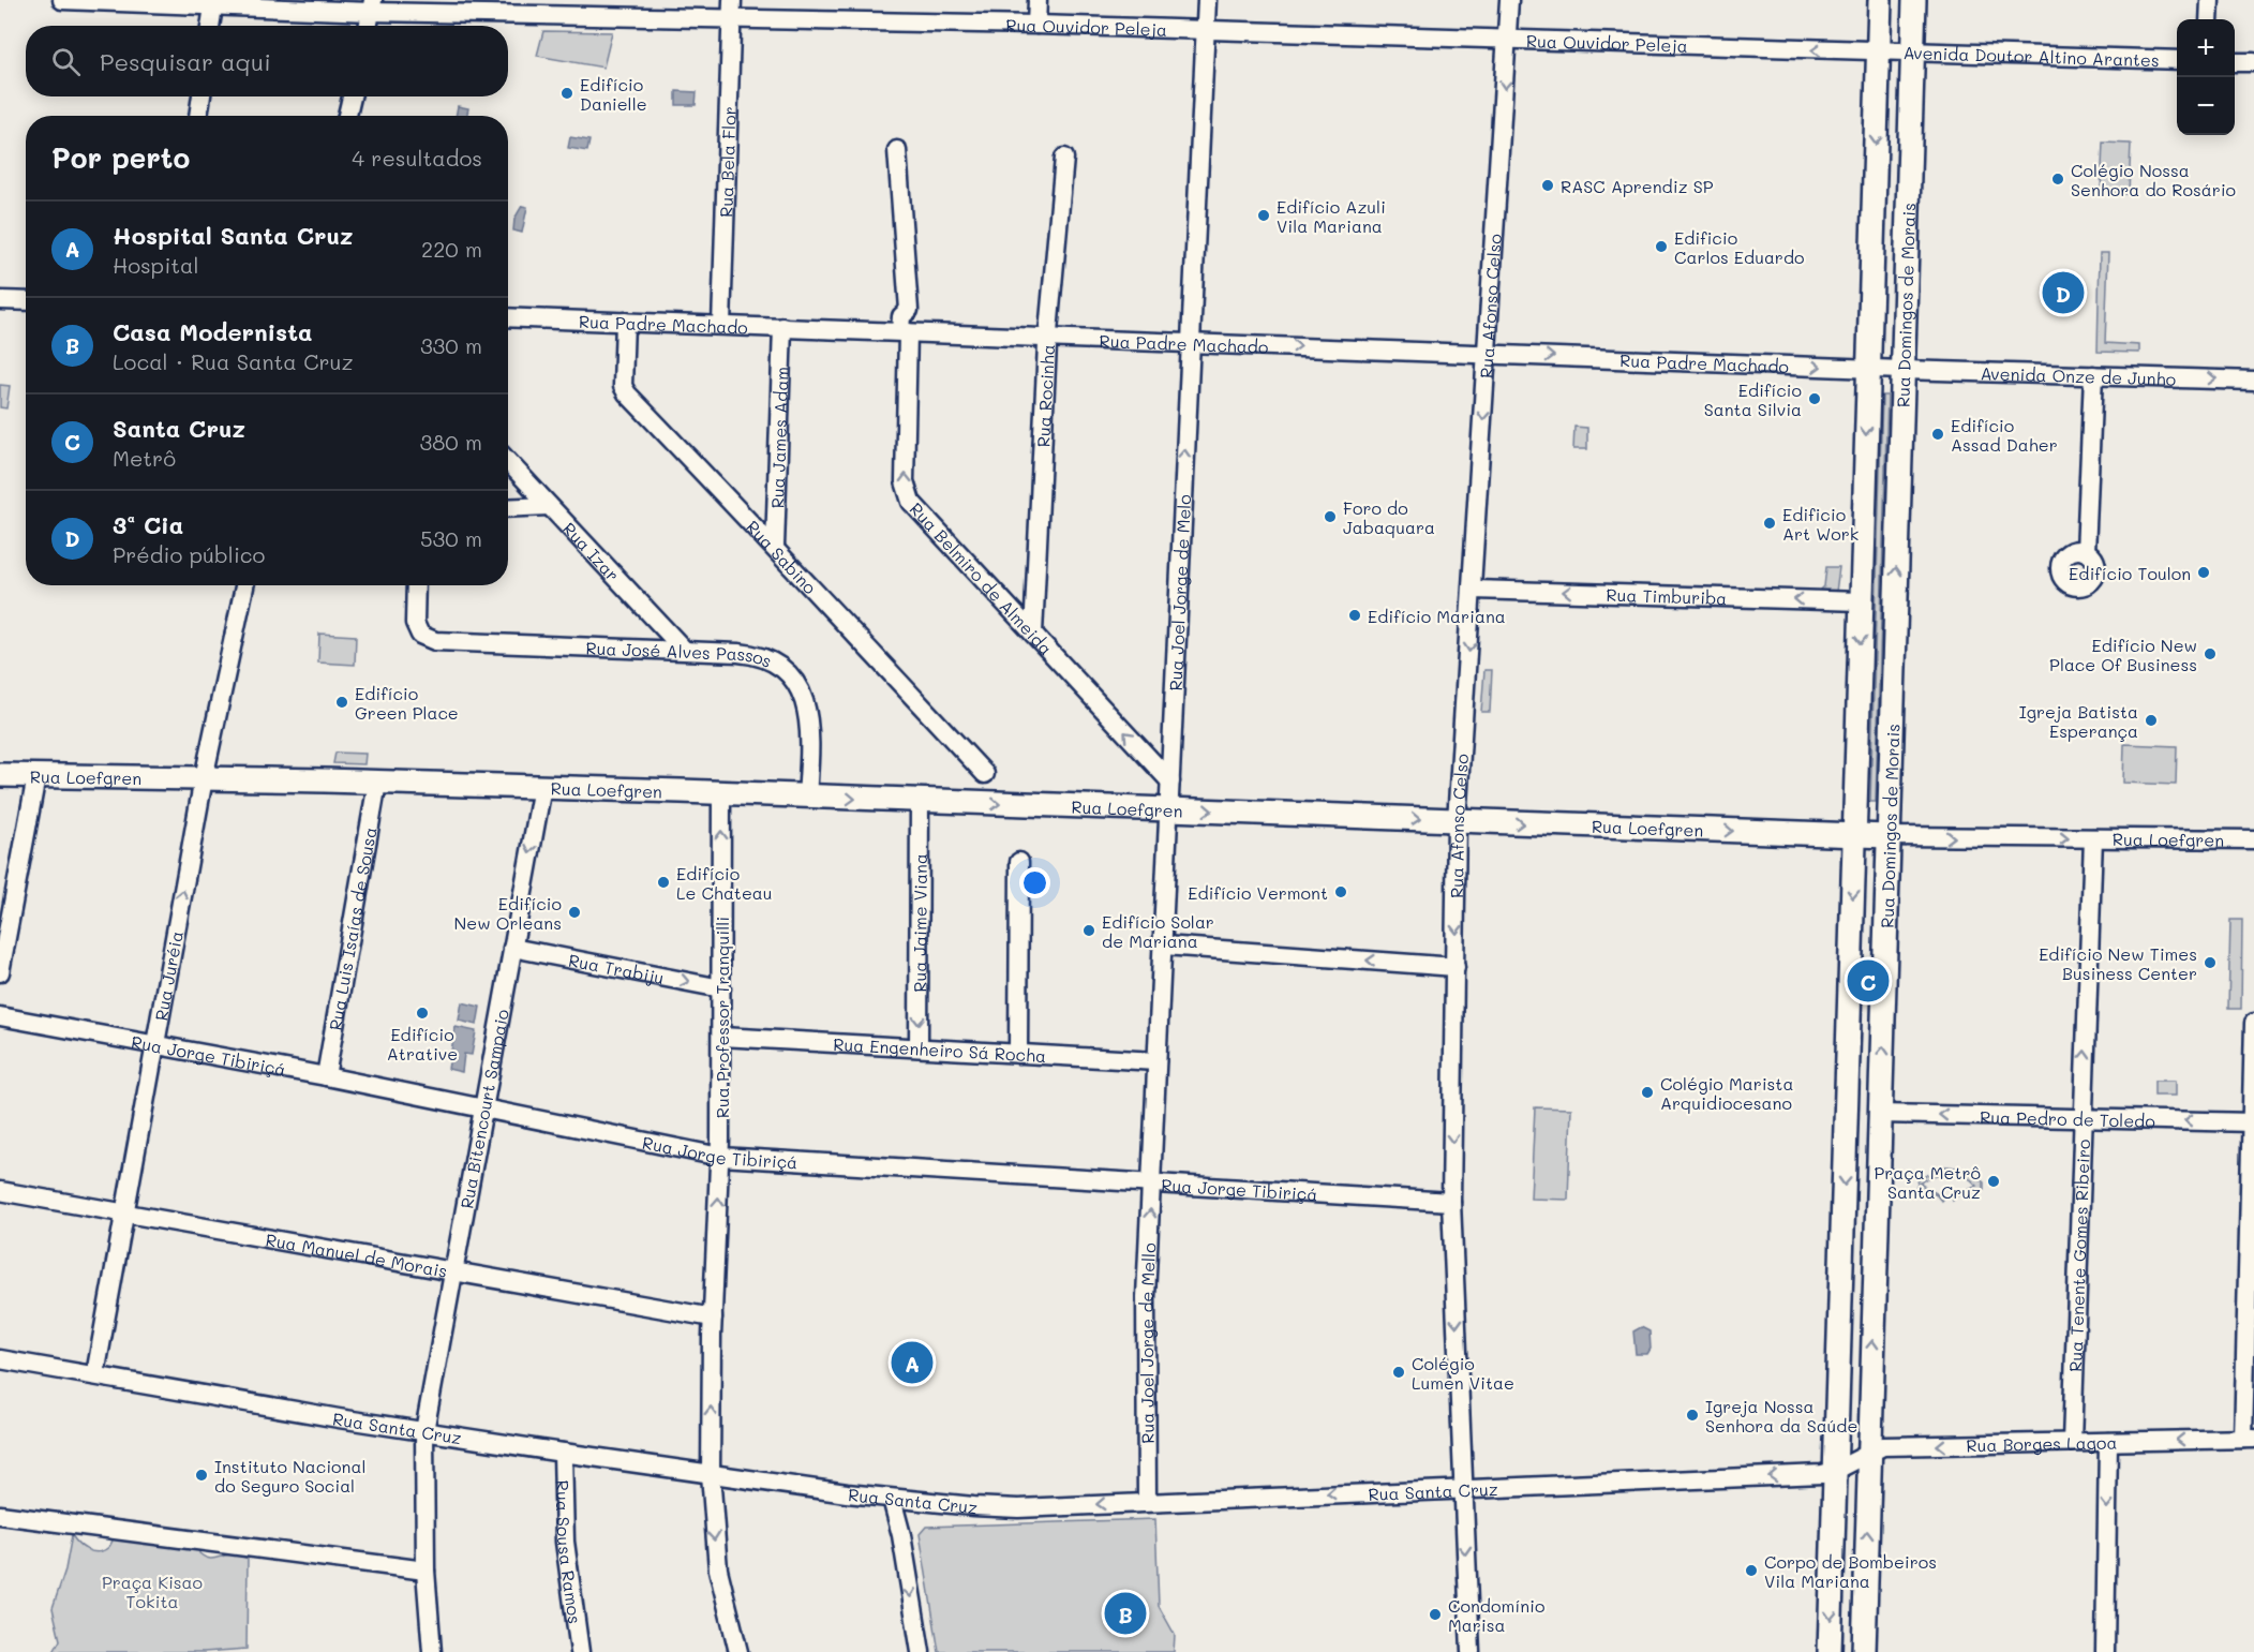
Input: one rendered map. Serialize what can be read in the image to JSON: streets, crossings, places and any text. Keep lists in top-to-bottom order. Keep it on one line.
{"streets":{"main road":["Rua Domingos de Morais","Rua Loefgren"],"street":["Rua Ouvidor Peleja","Avenida Doutor Altino Arantes","Rua Bela Flor","Rua Afonso Celso","Rua Padre Machado","Avenida Onze de Junho","Rua Rocinha","Rua James Adam","Rua Izar","Rua Sabino","Rua Belmiro de Almeida","Rua Joel Jorge de Melo","Rua Timburiba","Rua José Alves Passos","Rua Jaime Viana","Rua Luis Isaías de Sousa","Rua Trabiju","Rua Juréia","Rua Professor Tranquilli","Rua Engenheiro Sá Rocha","Rua Jorge Tibiriçá","Rua Bitencourt Sampaio","Rua Pedro de Toledo","Rua Manuel de Morais","Rua Tenente Gomes Ribeiro","Rua Joel Jorge de Mello","Rua Santa Cruz","Rua Borges Lagoa","Rua Sousa Ramos"]},"crossings":[["Rua Ouvidor Peleja","Avenida Doutor Altino Arantes"],["Rua Ouvidor Peleja","Rua Bela Flor"],["Rua Ouvidor Peleja","Rua Afonso Celso"],["Rua Ouvidor Peleja","Rua Domingos de Morais"],["Rua Ouvidor Peleja","Rua Joel Jorge de Melo"],["Avenida Doutor Altino Arantes","Rua Domingos de Morais"],["Rua Bela Flor","Rua Padre Machado"],["Rua Afonso Celso","Rua Padre Machado"],["Rua Afonso Celso","Rua Timburiba"],["Rua Afonso Celso","Rua Loefgren"],["Rua Afonso Celso","Rua Jorge Tibiriçá"],["Rua Afonso Celso","Rua Santa Cruz"],["Rua Domingos de Morais","Rua Padre Machado"],["Rua Domingos de Morais","Avenida Onze de Junho"],["Rua Domingos de Morais","Rua Timburiba"],["Rua Domingos de Morais","Rua Loefgren"],["Rua Domingos de Morais","Rua Pedro de Toledo"],["Rua Domingos de Morais","Rua Santa Cruz"],["Rua Domingos de Morais","Rua Borges Lagoa"],["Rua Padre Machado","Avenida Onze de Junho"],["Rua Padre Machado","Rua Rocinha"],["Rua Padre Machado","Rua James Adam"],["Rua Padre Machado","Rua Sabino"],["Rua Padre Machado","Rua Belmiro de Almeida"],["Rua Padre Machado","Rua Joel Jorge de Melo"],["Rua Rocinha","Rua Belmiro de Almeida"],["Rua James Adam","Rua Sabino"],["Rua Izar","Rua José Alves Passos"],["Rua Belmiro de Almeida","Rua Joel Jorge de Melo"],["Rua Joel Jorge de Melo","Rua Loefgren"],["Rua Joel Jorge de Melo","Rua Engenheiro Sá Rocha"],["Rua Joel Jorge de Melo","Rua Jorge Tibiriçá"],["Rua Joel Jorge de Melo","Rua Joel Jorge de Mello"],["Rua José Alves Passos","Rua Loefgren"],["Rua Loefgren","Rua Jaime Viana"],["Rua Loefgren","Rua Luis Isaías de Sousa"],["Rua Loefgren","Rua Juréia"],["Rua Loefgren","Rua Professor Tranquilli"],["Rua Loefgren","Rua Bitencourt Sampaio"],["Rua Loefgren","Rua Tenente Gomes Ribeiro"],["Rua Jaime Viana","Rua Engenheiro Sá Rocha"],["Rua Luis Isaías de Sousa","Rua Jorge Tibiriçá"],["Rua Trabiju","Rua Professor Tranquilli"],["Rua Trabiju","Rua Bitencourt Sampaio"],["Rua Juréia","Rua Jorge Tibiriçá"],["Rua Juréia","Rua Manuel de Morais"],["Rua Juréia","Rua Santa Cruz"],["Rua Professor Tranquilli","Rua Engenheiro Sá Rocha"],["Rua Professor Tranquilli","Rua Jorge Tibiriçá"],["Rua Professor Tranquilli","Rua Manuel de Morais"],["Rua Professor Tranquilli","Rua Santa Cruz"],["Rua Jorge Tibiriçá","Rua Bitencourt Sampaio"],["Rua Jorge Tibiriçá","Rua Joel Jorge de Mello"],["Rua Bitencourt Sampaio","Rua Manuel de Morais"],["Rua Bitencourt Sampaio","Rua Santa Cruz"],["Rua Pedro de Toledo","Rua Tenente Gomes Ribeiro"],["Rua Tenente Gomes Ribeiro","Rua Borges Lagoa"],["Rua Joel Jorge de Mello","Rua Santa Cruz"],["Rua Santa Cruz","Rua Borges Lagoa"],["Rua Santa Cruz","Rua Sousa Ramos"]],"one_way":["Rua Afonso Celso","Rua Padre Machado","Avenida Onze de Junho","Rua Belmiro de Almeida","Rua Joel Jorge de Melo","Rua Timburiba","Rua Loefgren","Rua Trabiju","Rua Pedro de Toledo","Rua Tenente Gomes Ribeiro","Rua Joel Jorge de Mello","Rua Santa Cruz","Rua Borges Lagoa"],"parks":["Praça Kisao Tokita"],"places":["Edifício Danielle","Colégio Nossa Senhora do Rosário","RASC Aprendiz SP","Edifício Azuli Vila Mariana","Edificio Carlos Eduardo","Edifício Santa Silvia","Edifício Assad Daher","Foro do Jabaquara","Edificio Art Work","Edifício Toulon","Edifício Mariana","Edifício New Place Of Business","Edifício Green Place","Igreja Batista Esperança","Edifício Le Chateau","Edifício Vermont","Edifício New Orleans","Edifício Solar de Mariana","Edifício New Times Business Center","Edifício Atrative","Colégio Marista Arquidiocesano","Praça Metrô Santa Cruz","Colégio Lumen Vitae","Igreja Nossa Senhora da Saúde","Instituto Nacional do Seguro Social","Corpo de Bombeiros Vila Mariana","Condomínio Marisa"],"page":{"map_buttons":["+","−"],"search":"Pesquisar aqui","heading":["Por perto","4 resultados"],"list":[{"mark":"A","name":"Hospital Santa Cruz","note":"Hospital","value":"220 m"},{"mark":"B","name":"Casa Modernista","note":"Local · Rua Santa Cruz","value":"330 m"},{"mark":"C","name":"Santa Cruz","note":"Metrô","value":"380 m"},{"mark":"D","name":"3ª Cia","note":"Prédio público","value":"530 m"}],"pins":["D","C","A","B"]}}
